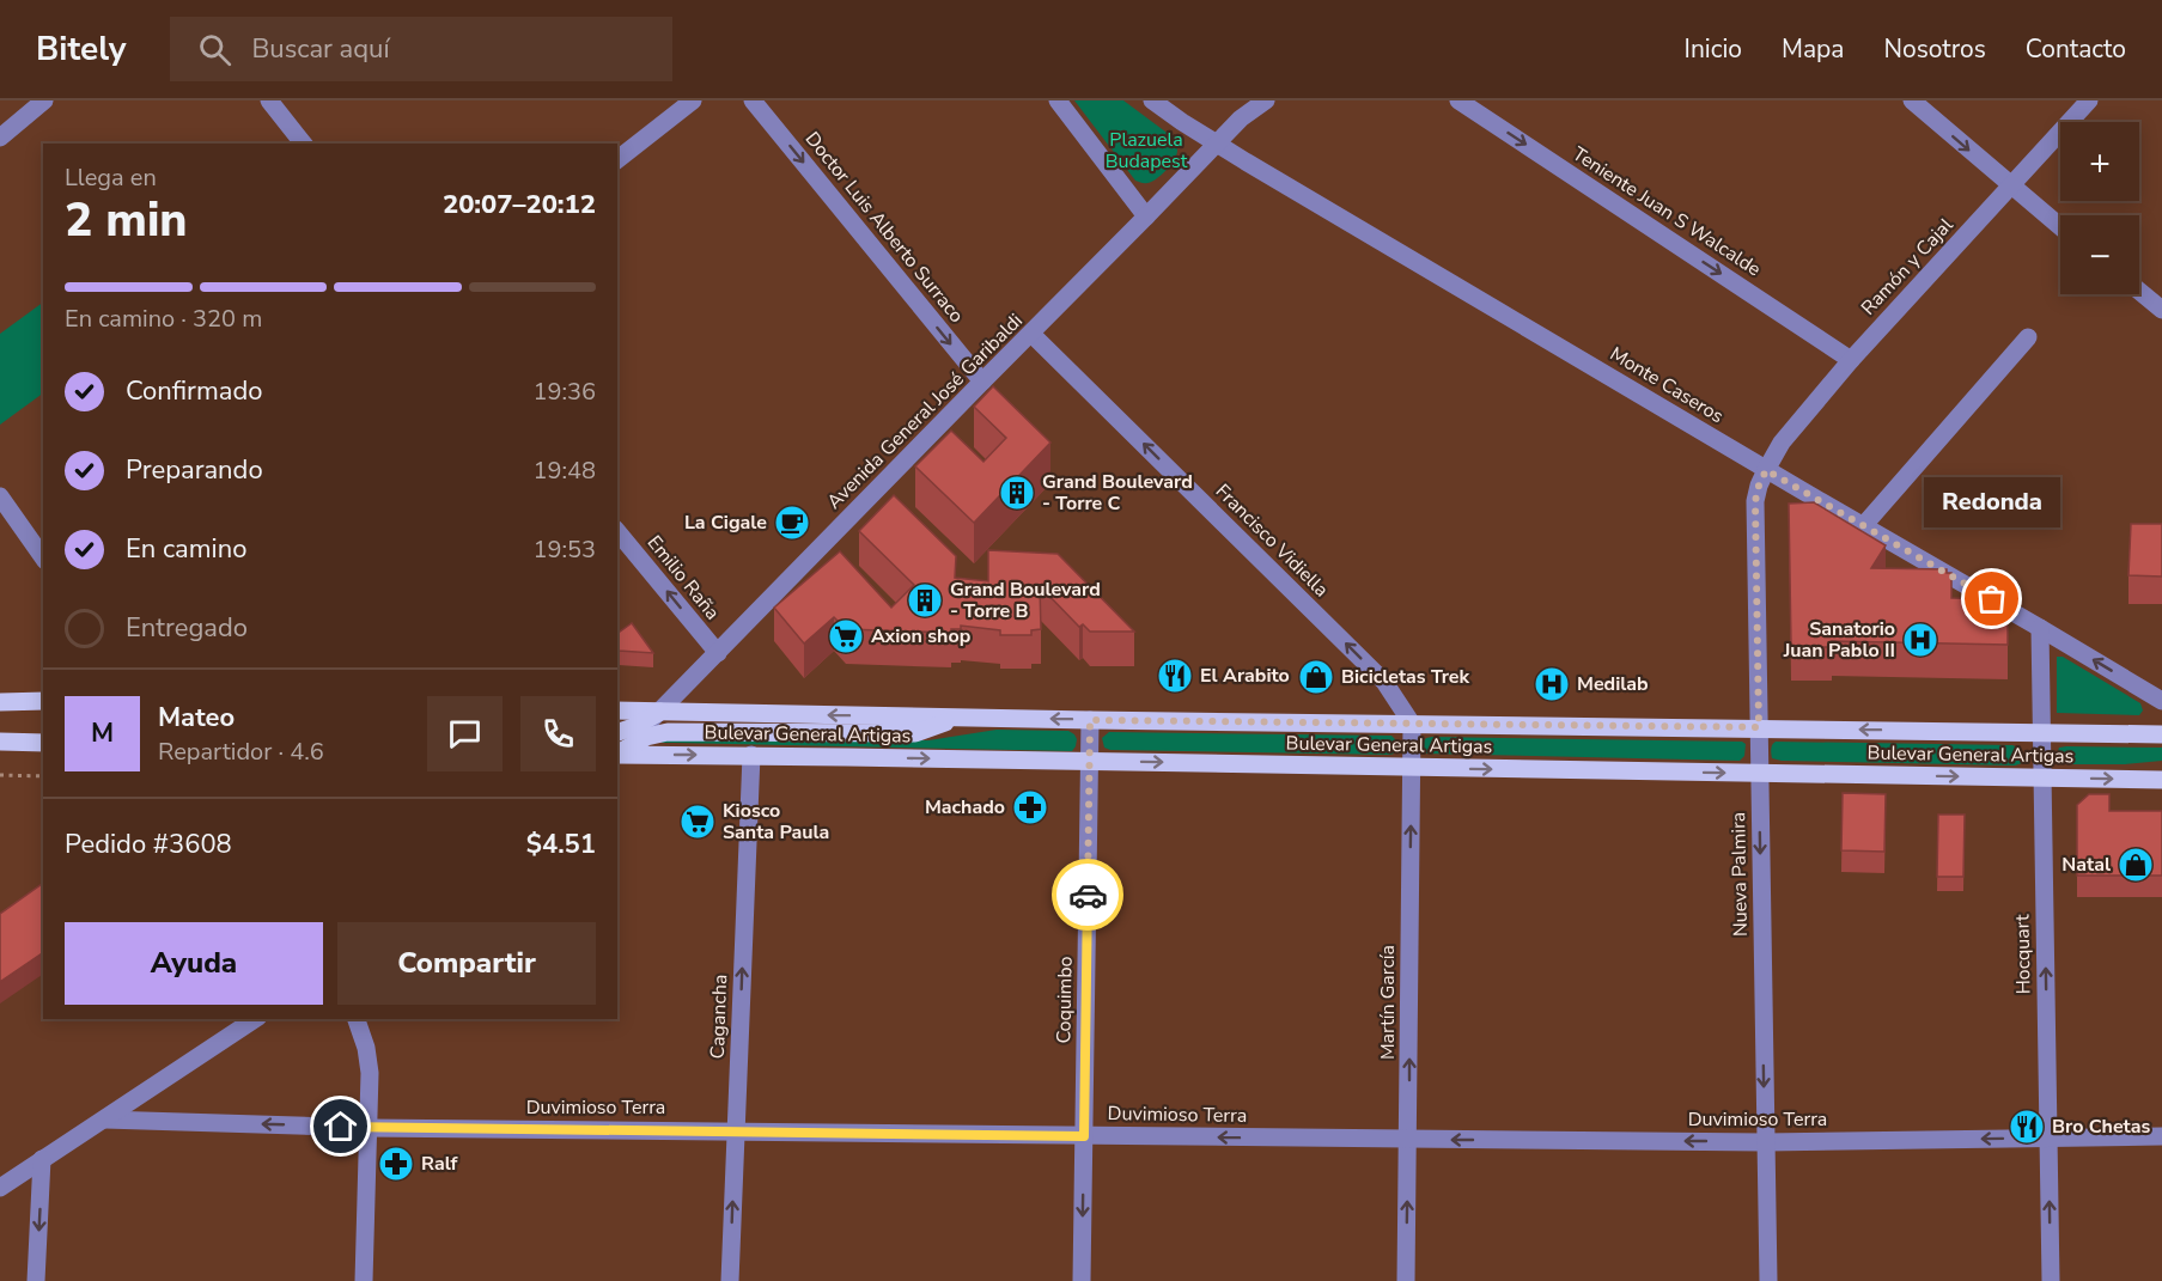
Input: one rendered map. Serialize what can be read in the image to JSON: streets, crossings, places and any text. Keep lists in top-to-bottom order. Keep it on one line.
{"streets":{"main road":["Bulevar General Artigas"],"street":["Teniente Juan S Walcalde","Doctor Luis Alberto Surraco","Ramón y Cajal","Monte Caseros","Avenida General José Garibaldi","Francisco Vidiella","Emilio Raña","Nueva Palmira","Hocquart","Coquimbo","Martín García","Cagancha","Duvimioso Terra"]},"crossings":[["Teniente Juan S Walcalde","Ramón y Cajal"],["Doctor Luis Alberto Surraco","Avenida General José Garibaldi"],["Ramón y Cajal","Monte Caseros"],["Ramón y Cajal","Nueva Palmira"],["Monte Caseros","Avenida General José Garibaldi"],["Monte Caseros","Nueva Palmira"],["Monte Caseros","Hocquart"],["Avenida General José Garibaldi","Francisco Vidiella"],["Avenida General José Garibaldi","Emilio Raña"],["Avenida General José Garibaldi","Bulevar General Artigas"],["Francisco Vidiella","Bulevar General Artigas"],["Francisco Vidiella","Martín García"],["Bulevar General Artigas","Nueva Palmira"],["Bulevar General Artigas","Hocquart"],["Bulevar General Artigas","Coquimbo"],["Bulevar General Artigas","Martín García"],["Bulevar General Artigas","Cagancha"],["Nueva Palmira","Duvimioso Terra"],["Hocquart","Duvimioso Terra"],["Coquimbo","Duvimioso Terra"],["Martín García","Duvimioso Terra"],["Cagancha","Duvimioso Terra"]],"one_way":["Teniente Juan S Walcalde","Doctor Luis Alberto Surraco","Francisco Vidiella","Emilio Raña","Nueva Palmira","Hocquart","Martín García","Cagancha","Duvimioso Terra"],"parks":["Plazuela Budapest"],"places":{"building":["Grand Boulevard - Torre C","Grand Boulevard - Torre B"],"cafe":["La Cigale"],"other":["Redonda"],"supermarket":["Axion shop","Kiosco Santa Paula"],"hospital":["Sanatorio Juan Pablo II","Medilab"],"restaurant":["El Arabito","Bro Chetas"],"shop":["Bicicletas Trek","Natal"],"pharmacy":["Machado","Ralf"]},"page":{"header":"Bitely","search":"Buscar aquí","nav":["Inicio","Mapa","Nosotros","Contacto"],"map_buttons":["+","−"],"heading":["2 min","Llega en","20:07–20:12"],"panel":["Mateo","Repartidor · 4.6","Pedido #3608","$4.51"],"bar":"En camino · 320 m","list":[["Confirmado","19:36"],["Preparando","19:48"],["En camino","19:53"],"Entregado"],"bubble":"Redonda","round":"M","buttons":["Ayuda","Compartir"]}}
